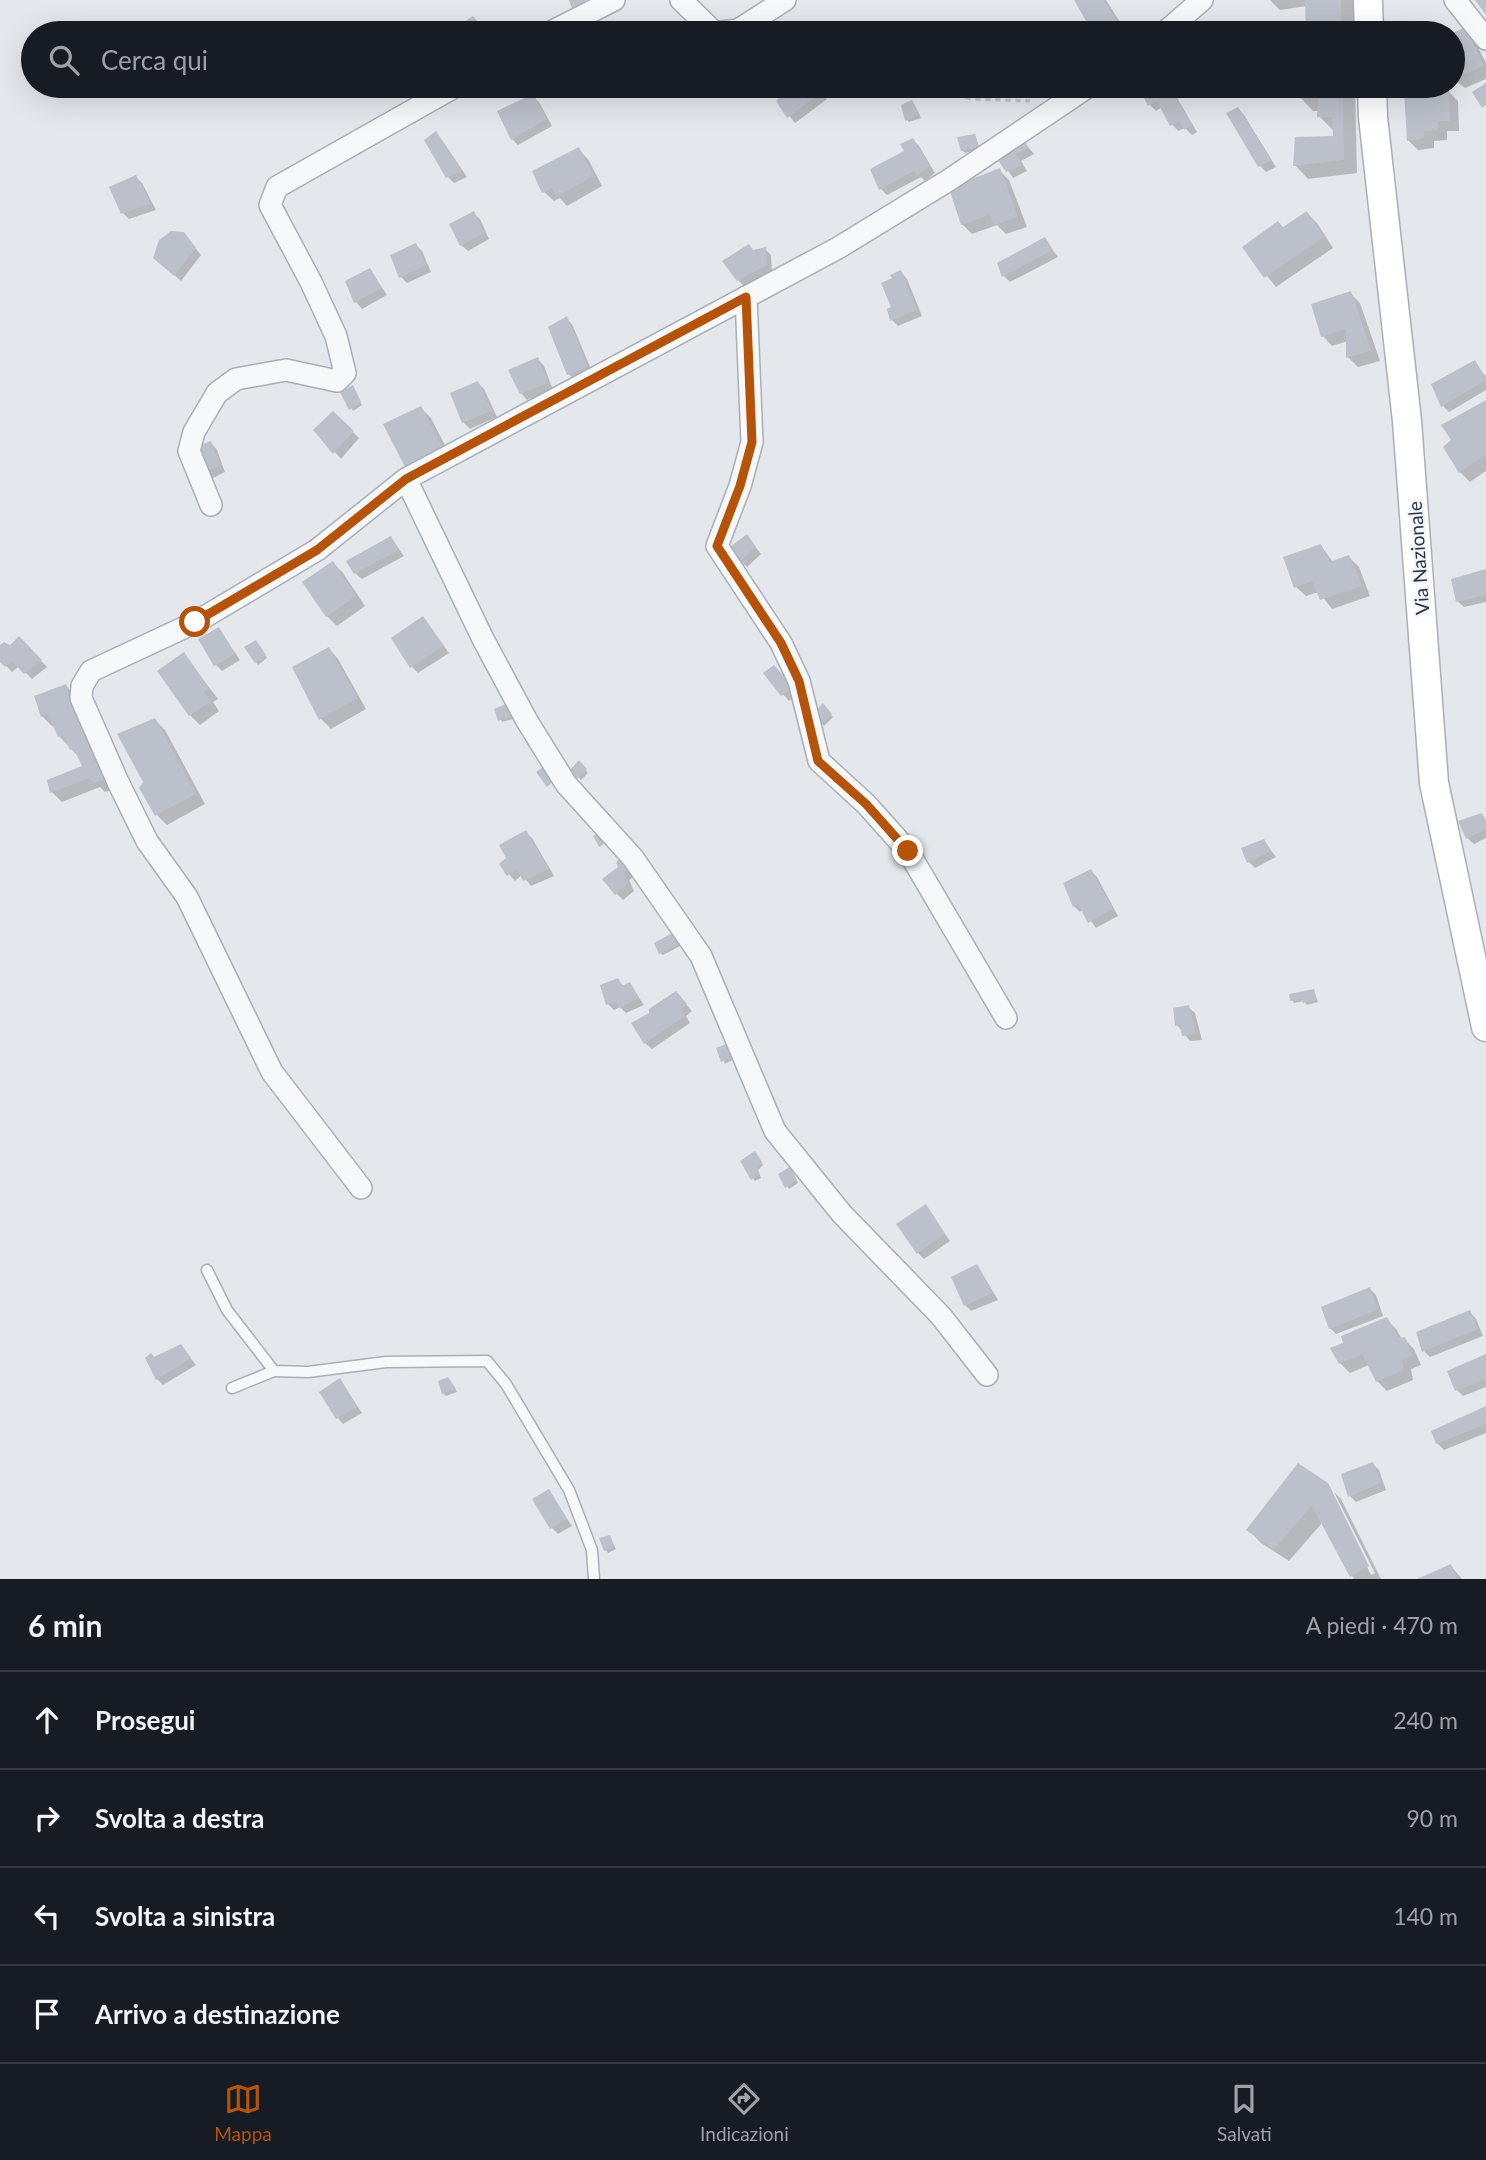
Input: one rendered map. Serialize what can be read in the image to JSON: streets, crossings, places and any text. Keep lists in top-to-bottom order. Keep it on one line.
{"streets":{"main road":["Via Nazionale"]},"page":{"search":"Cerca qui","heading":["6 min","A piedi · 470 m"],"list":[["Prosegui","240 m"],["Svolta a destra","90 m"],["Svolta a sinistra","140 m"],"Arrivo a destinazione"],"nav":["Mappa","Indicazioni","Salvati"]}}
